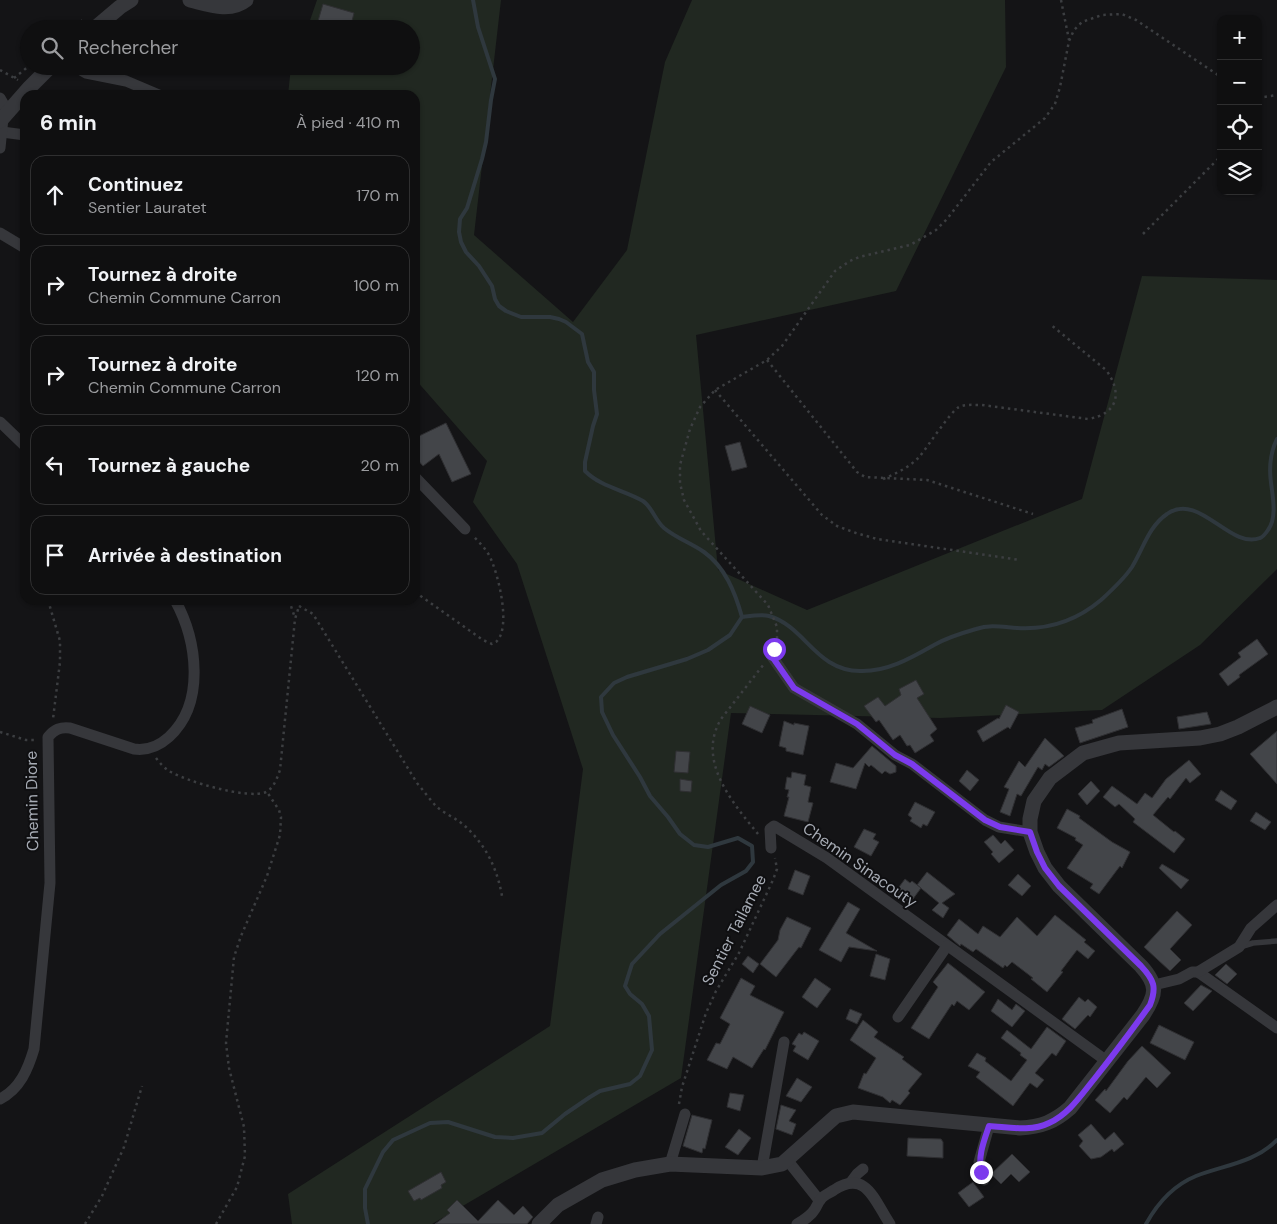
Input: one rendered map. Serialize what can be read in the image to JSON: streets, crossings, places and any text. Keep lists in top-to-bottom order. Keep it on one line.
{"streets":{"street":["Chemin Diore","Chemin Sinacouty"],"path":["Sentier Tailamee"]},"crossings":[["Chemin Sinacouty","Sentier Tailamee"]],"page":{"map_buttons":["+","−"],"search":"Rechercher","heading":["6 min","À pied · 410 m"],"list":[["Continuez","Sentier Lauratet","170 m"],["Tournez à droite","Chemin Commune Carron","100 m"],["Tournez à droite","Chemin Commune Carron","120 m"],["Tournez à gauche","20 m"],"Arrivée à destination"]}}
